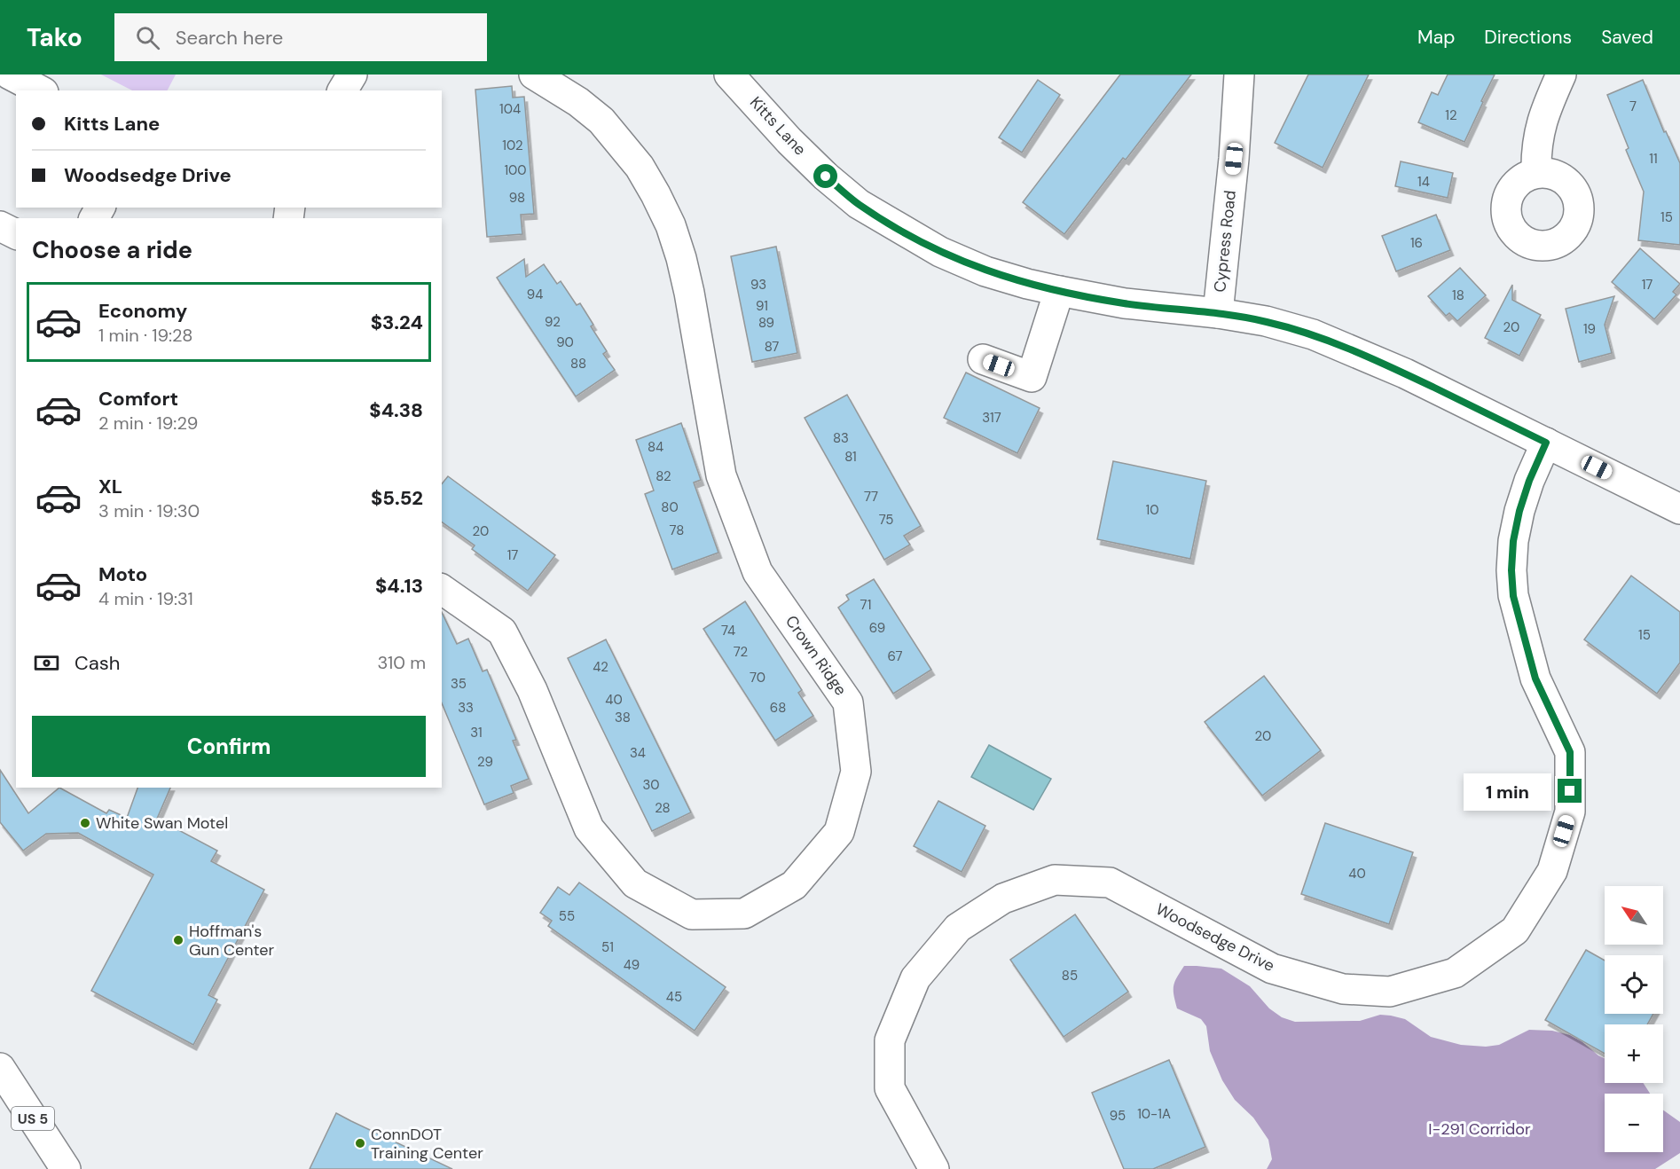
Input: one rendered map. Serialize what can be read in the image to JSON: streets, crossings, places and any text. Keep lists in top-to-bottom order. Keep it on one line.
{"streets":{"main road":["Kitts Lane","Cypress Road","Crown Ridge","Woodsedge Drive","US 5"]},"crossings":[["Kitts Lane","Cypress Road"],["Kitts Lane","Woodsedge Drive"]],"parks":["I-291 Corridor"],"places":["White Swan Motel","Hoffman's Gun Center","ConnDOT Training Center"],"house_numbers":["7","104","12","102","11","100","14","98","15","16","93","17","94","18","91","92","89","20","19","90","87","88","317","83","84","81","82","77","80","10","75","78","20","17","71","69","74","15","72","67","42","70","35","40","33","68","38","31","20","34","29","30","28","40","55","51","49","85","45","10-1A","95"],"north":"top left","page":{"header":"Tako","search":"Search here","nav":["Map","Directions","Saved"],"banner":["Kitts Lane","Woodsedge Drive"],"heading":"Choose a ride","list":[{"name":"Economy","note":"1 min · 19:28","value":"$3.24"},{"name":"Comfort","note":"2 min · 19:29","value":"$4.38"},{"name":"XL","note":"3 min · 19:30","value":"$5.52"},{"name":"Moto","note":"4 min · 19:31","value":"$4.13"}],"pay":["Cash","310 m"],"buttons":"Confirm","bubble":"1 min","map_buttons":["+","−"]}}
